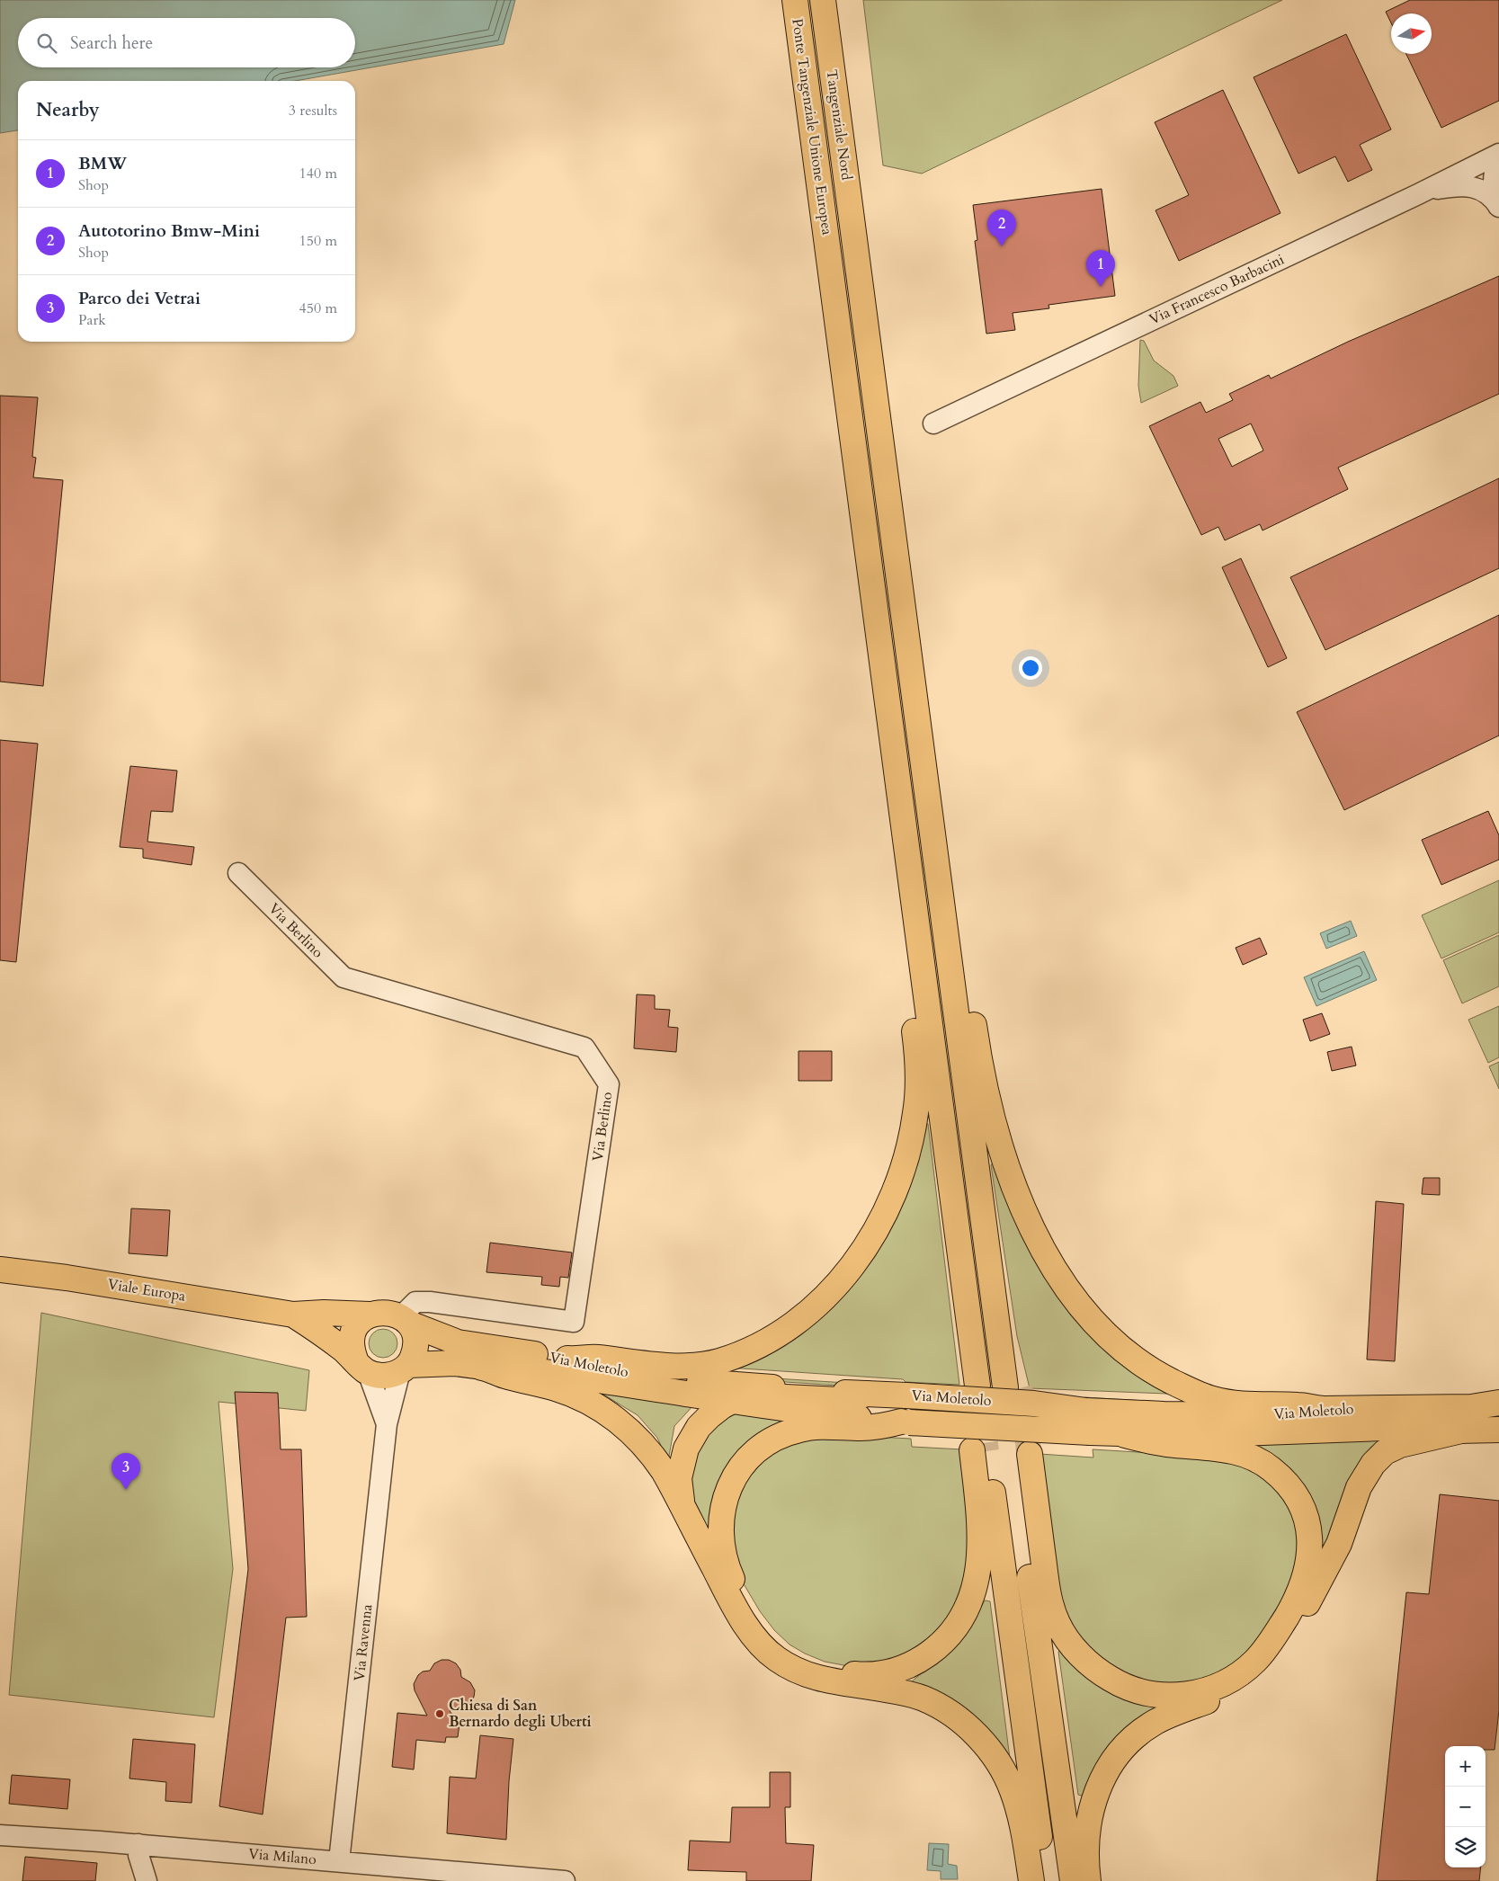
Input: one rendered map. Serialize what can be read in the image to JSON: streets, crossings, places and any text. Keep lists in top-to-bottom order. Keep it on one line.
{"streets":{"main road":["Tangenziale Nord","Ponte Tangenziale Unione Europea","Viale Europa","Via Moletolo"],"street":["Via Francesco Barbacini","Via Berlino","Via Ravenna","Via Milano"]},"crossings":[["Via Berlino","Via Moletolo"],["Via Berlino","Via Ravenna"],["Viale Europa","Via Moletolo"],["Via Moletolo","Via Ravenna"],["Via Ravenna","Via Milano"]],"places":["Chiesa di San Bernardo degli Uberti"],"north":"right","page":{"search":"Search here","heading":["Nearby","3 results"],"list":[{"mark":"1","name":"BMW","note":"Shop","value":"140 m"},{"mark":"2","name":"Autotorino Bmw-Mini","note":"Shop","value":"150 m"},{"mark":"3","name":"Parco dei Vetrai","note":"Park","value":"450 m"}],"pins":["2","1","3"],"map_buttons":["+","−"]}}
